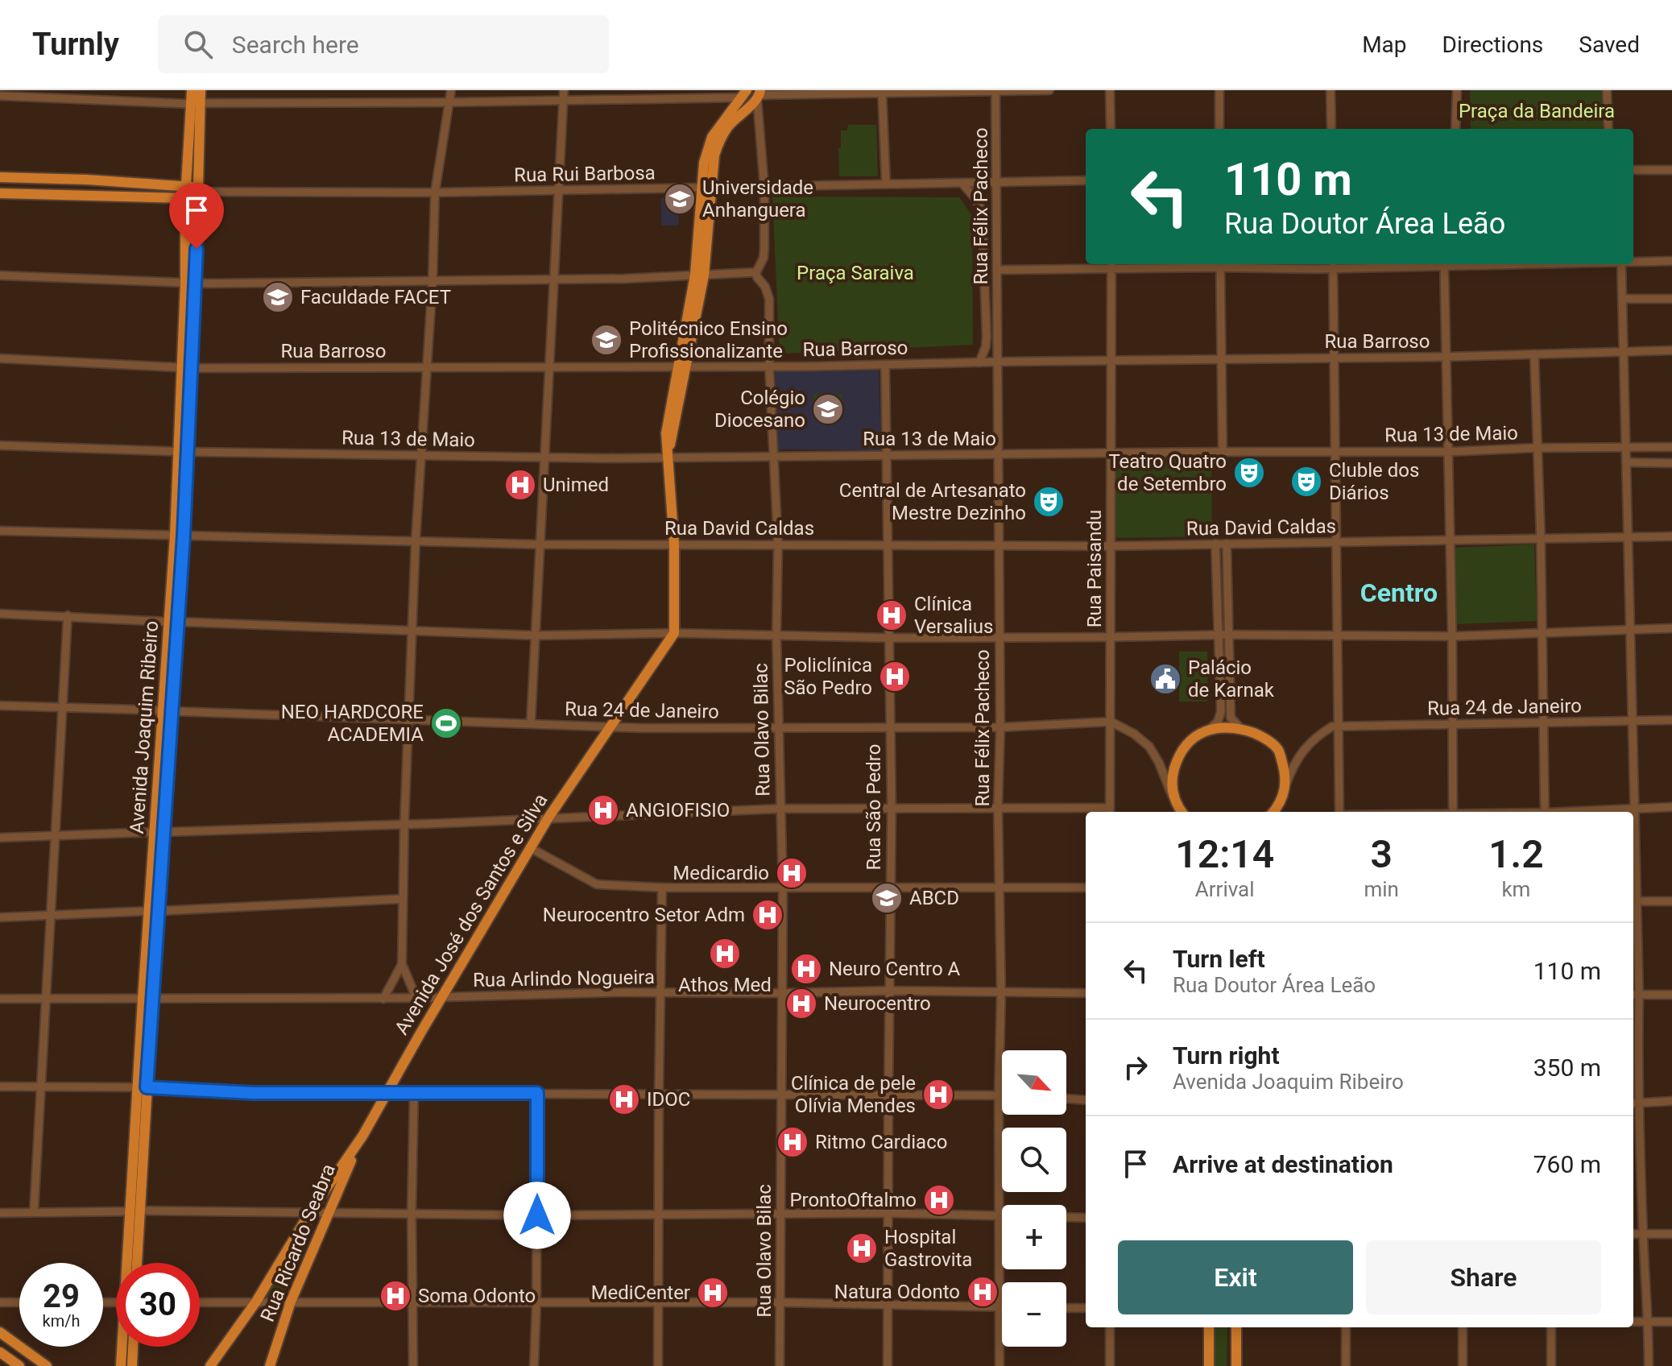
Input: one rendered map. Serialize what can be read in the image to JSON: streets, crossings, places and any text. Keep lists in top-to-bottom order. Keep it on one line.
{"streets":{"main road":["Avenida Joaquim Ribeiro","Avenida José dos Santos e Silva","Rua Ricardo Seabra"],"street":["Rua Rui Barbosa","Rua Félix Pacheco","Rua Barroso","Rua 13 de Maio","Rua David Caldas","Rua Paisandu","Rua 24 de Janeiro","Rua Olavo Bilac","Rua São Pedro","Rua Arlindo Nogueira"]},"crossings":[["Rua Rui Barbosa","Rua Félix Pacheco"],["Rua Rui Barbosa","Avenida Joaquim Ribeiro"],["Rua Félix Pacheco","Rua Barroso"],["Rua Félix Pacheco","Rua 13 de Maio"],["Rua Félix Pacheco","Rua David Caldas"],["Rua Félix Pacheco","Rua 24 de Janeiro"],["Rua Félix Pacheco","Rua Arlindo Nogueira"],["Rua Barroso","Rua Paisandu"],["Rua Barroso","Avenida Joaquim Ribeiro"],["Rua Barroso","Rua Olavo Bilac"],["Rua Barroso","Rua São Pedro"],["Rua 13 de Maio","Rua Paisandu"],["Rua 13 de Maio","Avenida Joaquim Ribeiro"],["Rua 13 de Maio","Rua Olavo Bilac"],["Rua 13 de Maio","Rua São Pedro"],["Rua David Caldas","Rua Paisandu"],["Rua David Caldas","Avenida Joaquim Ribeiro"],["Rua David Caldas","Rua Olavo Bilac"],["Rua David Caldas","Rua São Pedro"],["Rua Paisandu","Rua 24 de Janeiro"],["Rua 24 de Janeiro","Avenida Joaquim Ribeiro"],["Rua 24 de Janeiro","Rua Olavo Bilac"],["Rua 24 de Janeiro","Rua São Pedro"],["Rua 24 de Janeiro","Avenida José dos Santos e Silva"],["Avenida Joaquim Ribeiro","Rua Arlindo Nogueira"],["Rua Olavo Bilac","Rua Arlindo Nogueira"],["Rua São Pedro","Rua Arlindo Nogueira"],["Avenida José dos Santos e Silva","Rua Arlindo Nogueira"],["Avenida José dos Santos e Silva","Rua Ricardo Seabra"]],"districts":["Centro"],"parks":["Praça da Bandeira","Praça Saraiva"],"places":{"school or university":["Universidade Anhanguera","Faculdade FACET","Politécnico Ensino Profissionalizante","Colégio Diocesano","ABCD"],"theatre":["Teatro Quatro de Setembro","Cluble dos Diários","Central de Artesanato Mestre Dezinho"],"hospital":["Unimed","Clínica Versalius","Policlínica São Pedro","ANGIOFISIO","Medicardio","Neurocentro Setor Adm","Athos Med","Neuro Centro A","Neurocentro","Clínica de pele Olívia Mendes","IDOC","Ritmo Cardiaco","ProntoOftalmo","Hospital Gastrovita","Natura Odonto","MediCenter","Soma Odonto"],"public building":["Palácio de Karnak"],"sports":["NEO HARDCORE ACADEMIA"]},"north":"bottom right","page":{"header":"Turnly","search":"Search here","nav":["Map","Directions","Saved"],"turn":["110 m","Rua Doutor Área Leão"],"eta":["12:14","Arrival","3","min","1.2","km"],"list":[{"name":"Turn left","note":"Rua Doutor Área Leão","value":"110 m"},{"name":"Turn right","note":"Avenida Joaquim Ribeiro","value":"350 m"},{"name":"Arrive at destination","value":"760 m"}],"map_buttons":["+","−"],"buttons":["Exit","Share"],"speed":"29 km/h","limit":"30"}}
